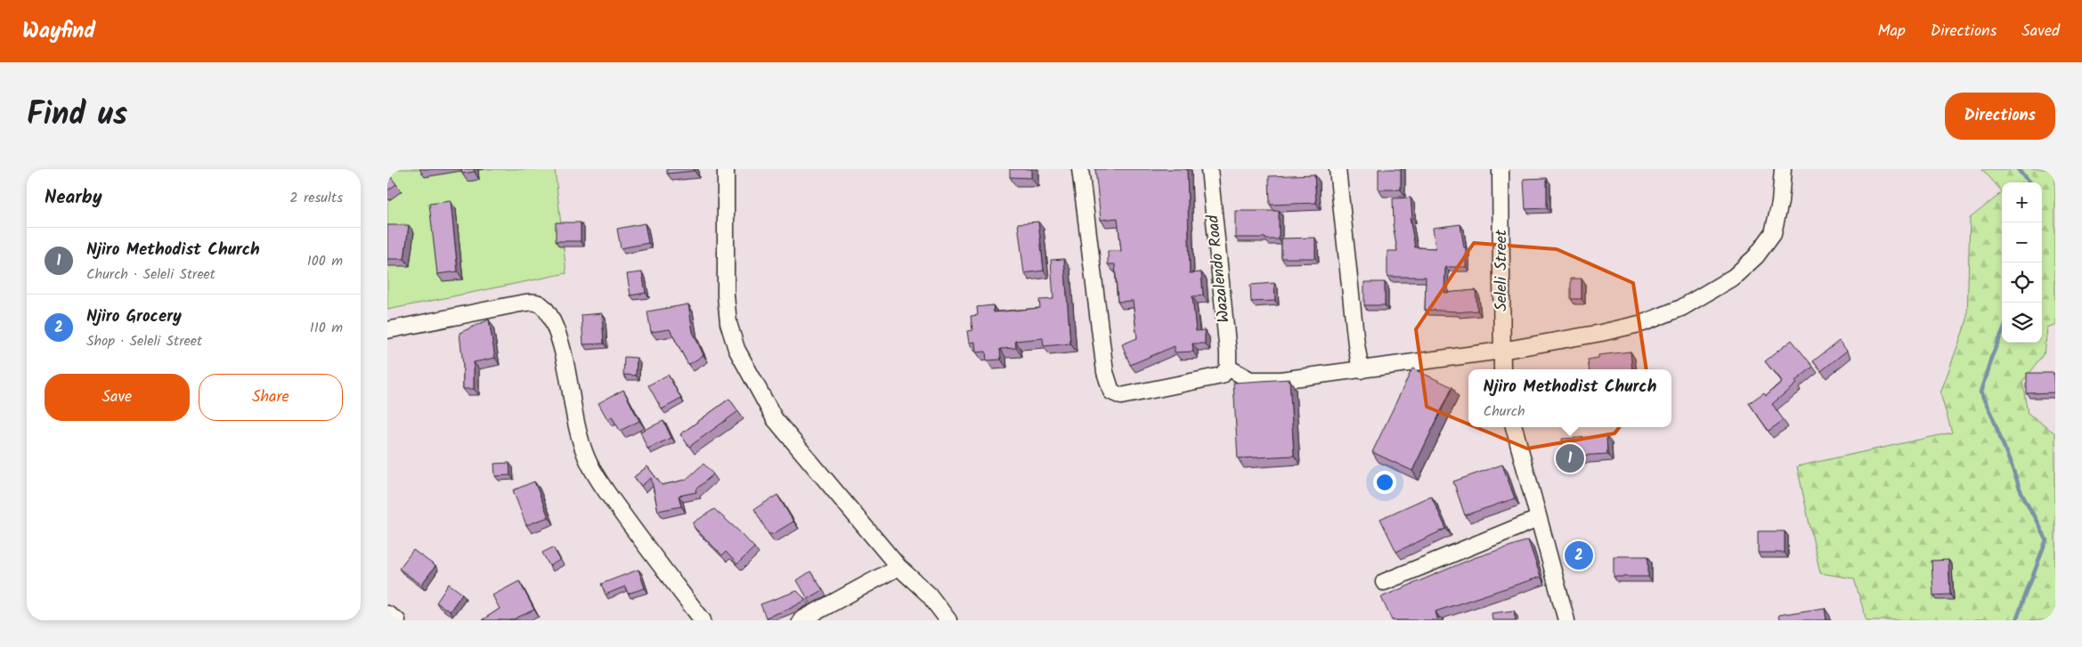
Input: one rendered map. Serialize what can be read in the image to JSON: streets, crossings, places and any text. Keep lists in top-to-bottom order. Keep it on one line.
{"streets":{"street":["Wazalendo Road","Seleli Street"]},"page":{"header":"Wayfind","nav":["Map","Directions","Saved"],"title":"Find us","buttons":["Directions",["Save","Share"]],"heading":["Nearby","2 results"],"map_buttons":["+","−"],"list":[{"mark":"1","name":"Njiro Methodist Church","note":"Church · Seleli Street","value":"100 m"},{"mark":"2","name":"Njiro Grocery","note":"Shop · Seleli Street","value":"110 m"}],"popup":["Njiro Methodist Church","Church"],"pins":["1","2"]}}
